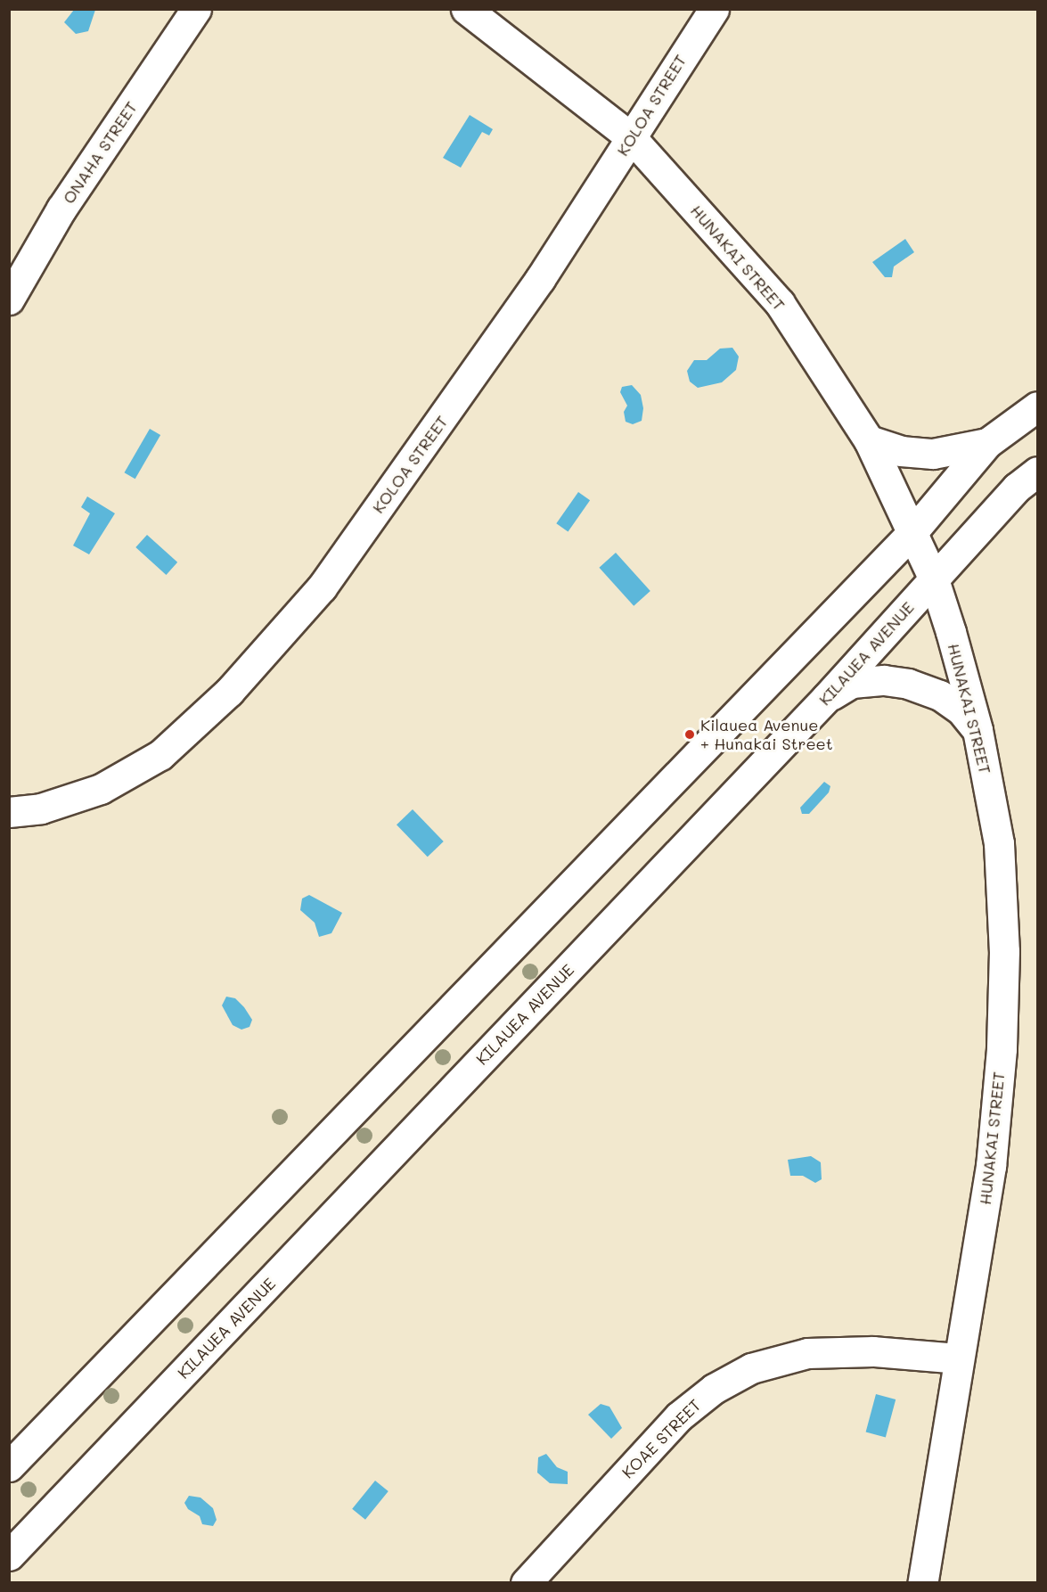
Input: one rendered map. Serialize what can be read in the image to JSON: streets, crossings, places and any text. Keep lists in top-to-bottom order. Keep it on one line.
{"streets":{"street":["KOLOA STREET","ONAHA STREET","HUNAKAI STREET","KILAUEA AVENUE","KOAE STREET"]},"crossings":[["KOLOA STREET","HUNAKAI STREET"],["HUNAKAI STREET","KILAUEA AVENUE"],["HUNAKAI STREET","KOAE STREET"]],"places":["Kilauea Avenue + Hunakai Street"]}
